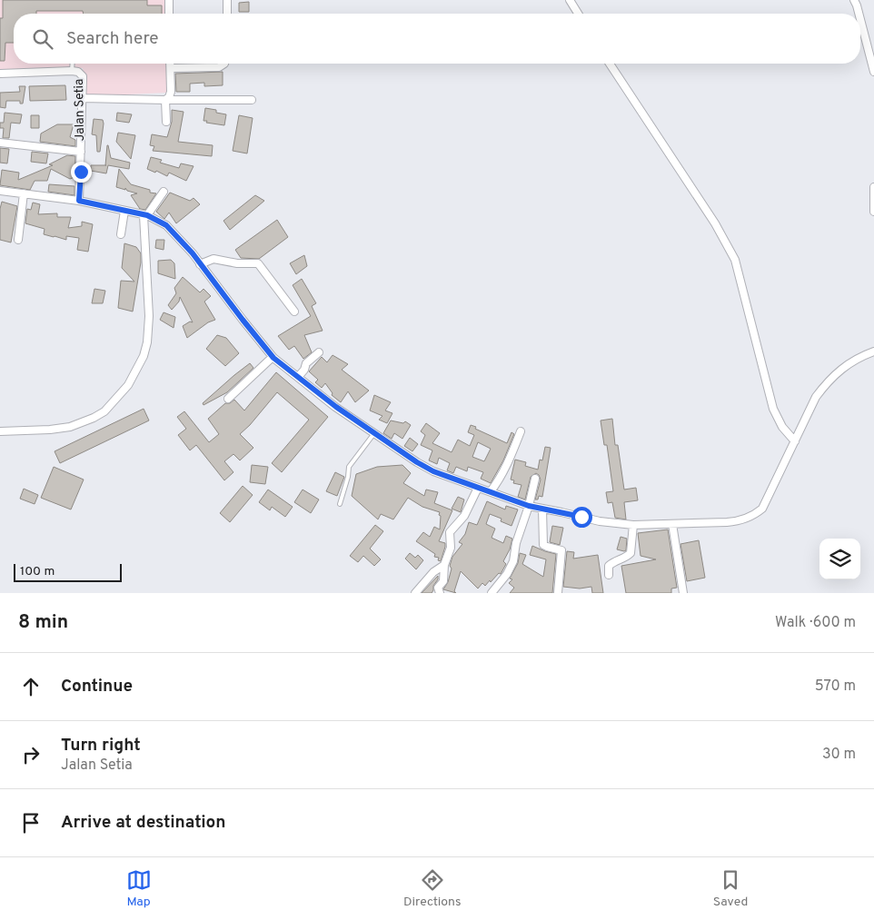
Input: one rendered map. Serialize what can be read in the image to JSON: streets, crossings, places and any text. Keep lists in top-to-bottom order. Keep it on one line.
{"streets":{"street":["Jalan Setia"]},"scale_bar":"100 m","page":{"search":"Search here","scale":"100 m","heading":["8 min","Walk · 600 m"],"list":[["Continue","570 m"],["Turn right","Jalan Setia","30 m"],"Arrive at destination"],"nav":["Map","Directions","Saved"]}}
